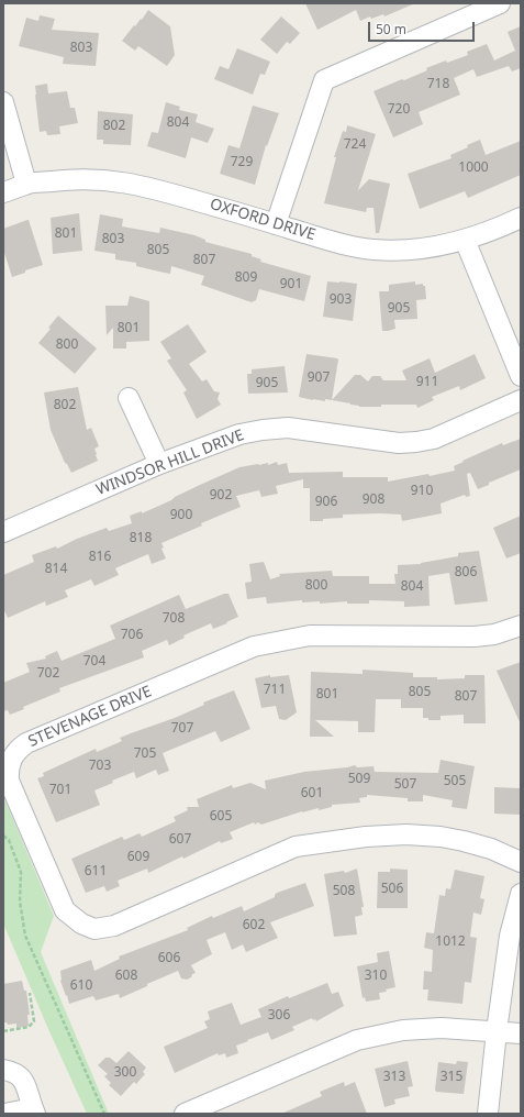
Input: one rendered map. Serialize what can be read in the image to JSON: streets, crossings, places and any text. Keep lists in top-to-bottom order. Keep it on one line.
{"streets":{"street":["OXFORD DRIVE","WINDSOR HILL DRIVE","STEVENAGE DRIVE"]},"house_numbers":["803","718","720","804","802","724","729","1000","801","803","805","807","809","901","903","905","801","800","907","911","905","802","910","902","908","906","900","818","816","814","806","800","804","708","706","704","702","711","805","801","807","707","705","703","509","505","507","701","601","605","607","609","611","506","508","602","1012","606","608","310","610","306","300","313","315"],"scale_bar":"50 m"}
